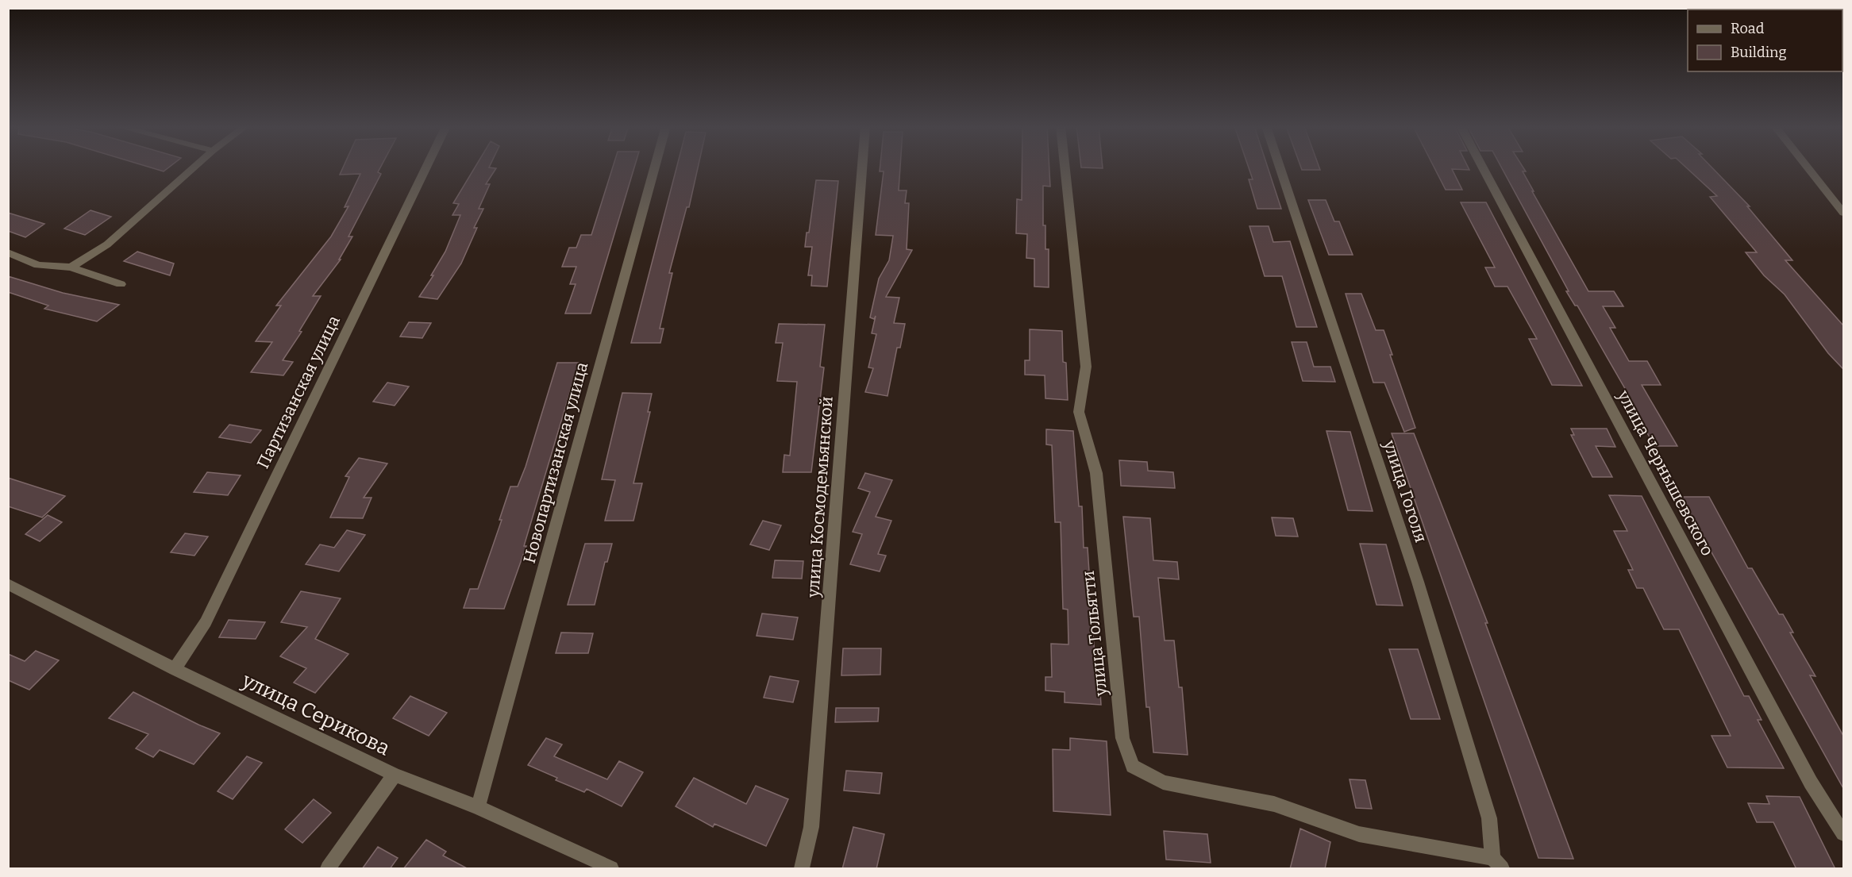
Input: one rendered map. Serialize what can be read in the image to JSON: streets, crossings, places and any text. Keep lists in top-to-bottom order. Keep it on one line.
{"streets":{"street":["Партизанская улица","Новопартизанская улица","улица Чернышевского","улица Гоголя","улица Космодемьянской","улица Тольятти","улица Серикова"]},"crossings":[["Партизанская улица","улица Серикова"],["Новопартизанская улица","улица Серикова"],["улица Гоголя","улица Тольятти"]],"legend":["Road","Building"]}
